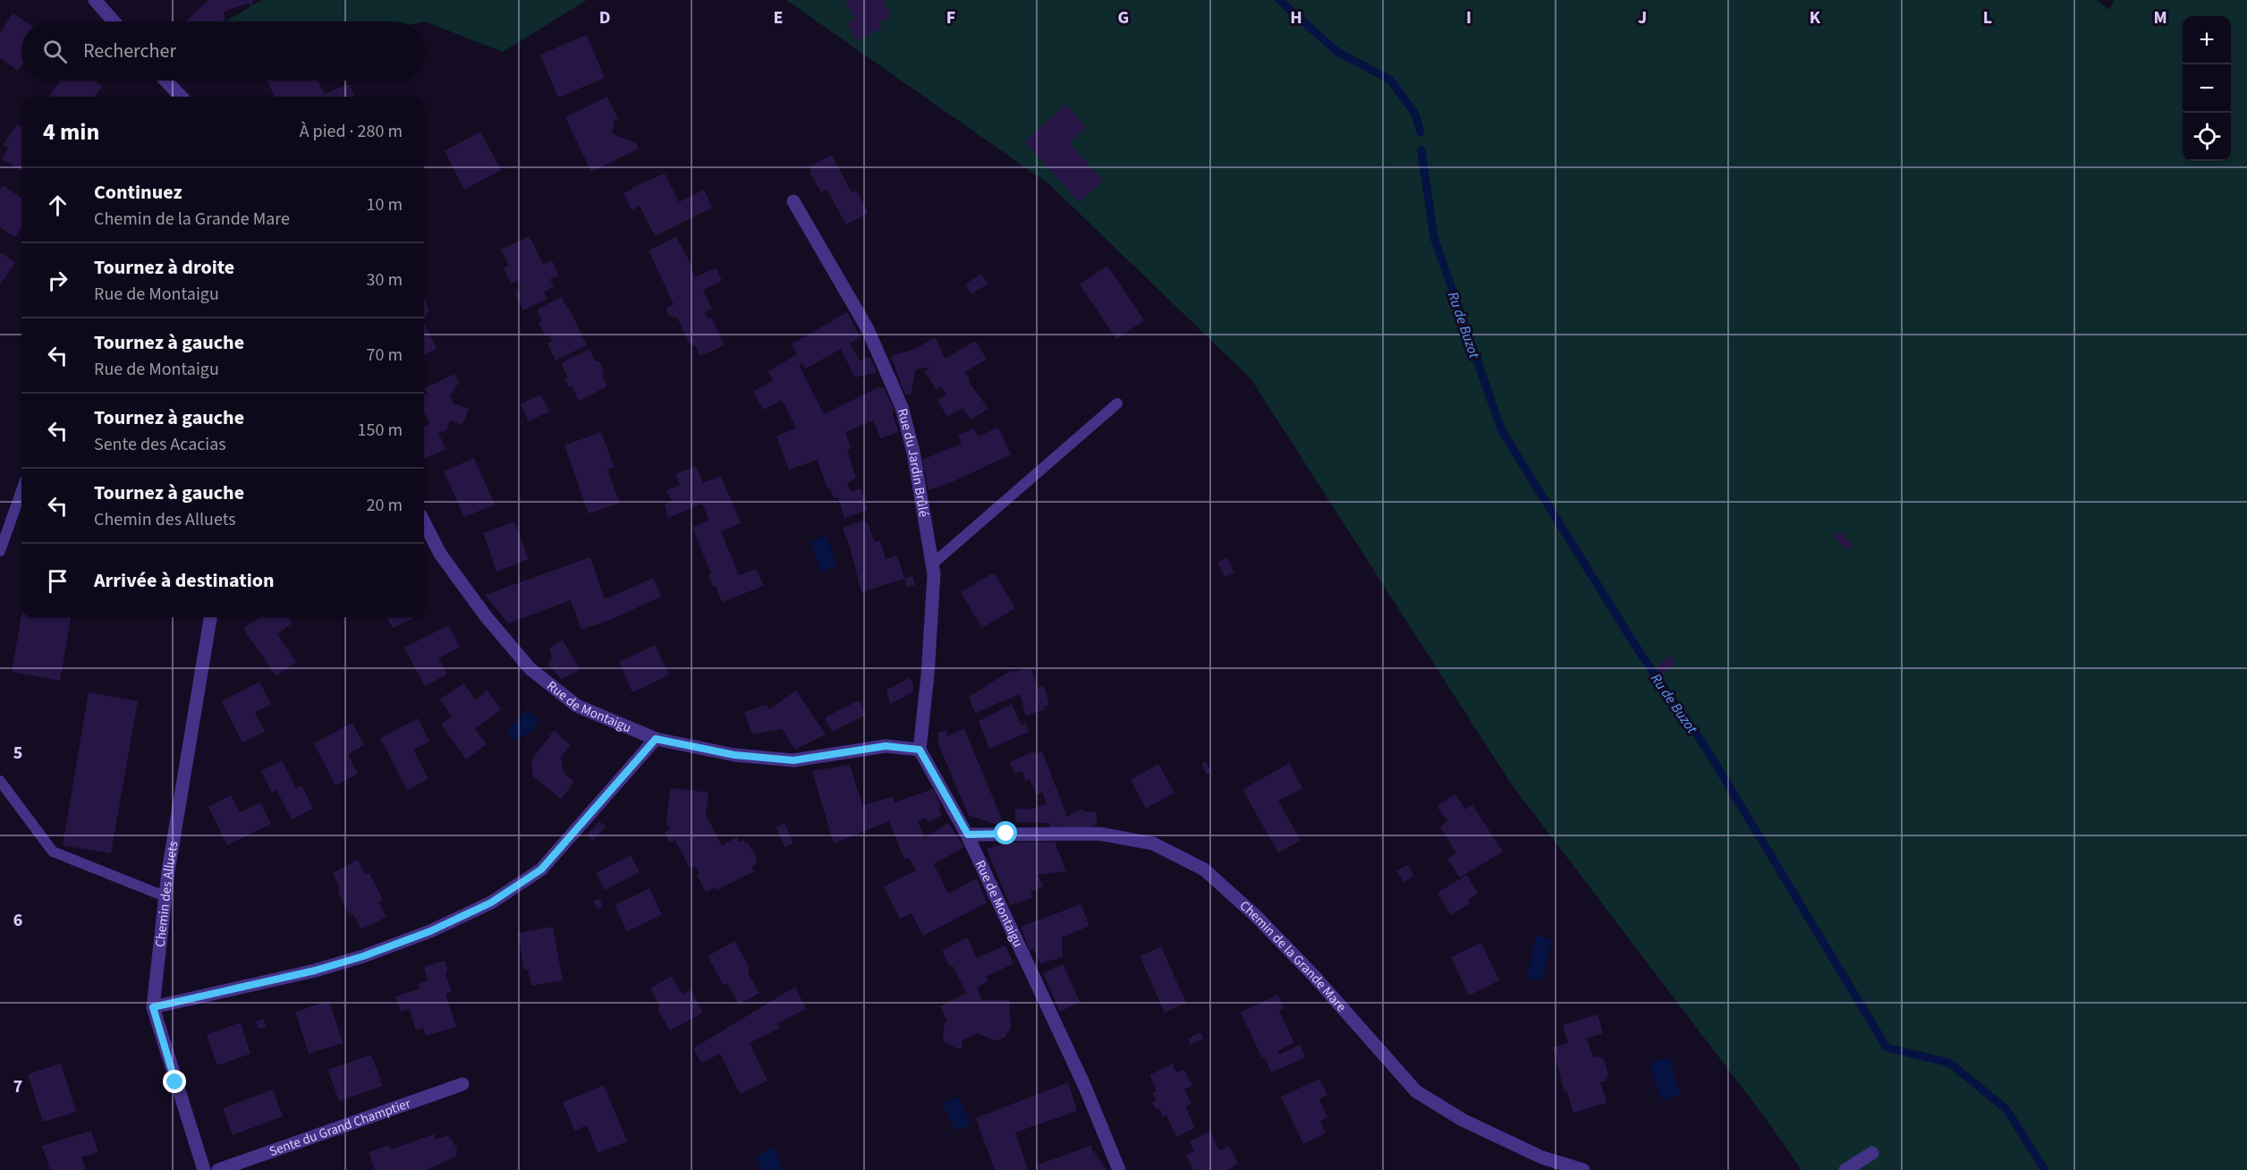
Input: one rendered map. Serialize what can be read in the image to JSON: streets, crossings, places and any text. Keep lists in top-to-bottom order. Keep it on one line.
{"streets":{"street":["Rue du Jardin Brûlé","Rue de Montaigu","Chemin des Alluets","Chemin de la Grande Mare","Sente du Grand Champtier"]},"crossings":[["Rue du Jardin Brûlé","Rue de Montaigu"],["Rue de Montaigu","Chemin de la Grande Mare"]],"water":["Ru de Buzot"],"page":{"map_buttons":["+","−"],"search":"Rechercher","heading":["4 min","À pied · 280 m"],"list":[["Continuez","Chemin de la Grande Mare","10 m"],["Tournez à droite","Rue de Montaigu","30 m"],["Tournez à gauche","Rue de Montaigu","70 m"],["Tournez à gauche","Sente des Acacias","150 m"],["Tournez à gauche","Chemin des Alluets","20 m"],"Arrivée à destination"]},"grid":{"columns":["D","E","F","G","H","I","J","K","L","M"],"rows":["5","6","7"]}}
